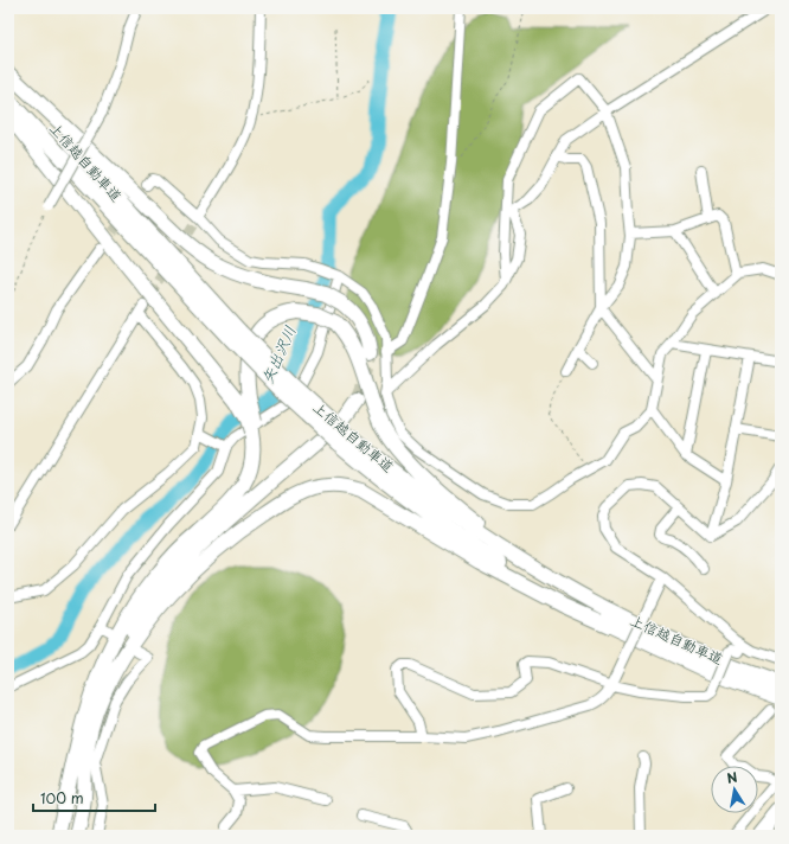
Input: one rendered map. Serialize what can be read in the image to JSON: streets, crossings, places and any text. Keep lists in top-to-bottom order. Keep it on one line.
{"streets":{"highway":["上信越自動車道"]},"water":["矢出沢川"],"scale_bar":"100 m","north":"top"}
